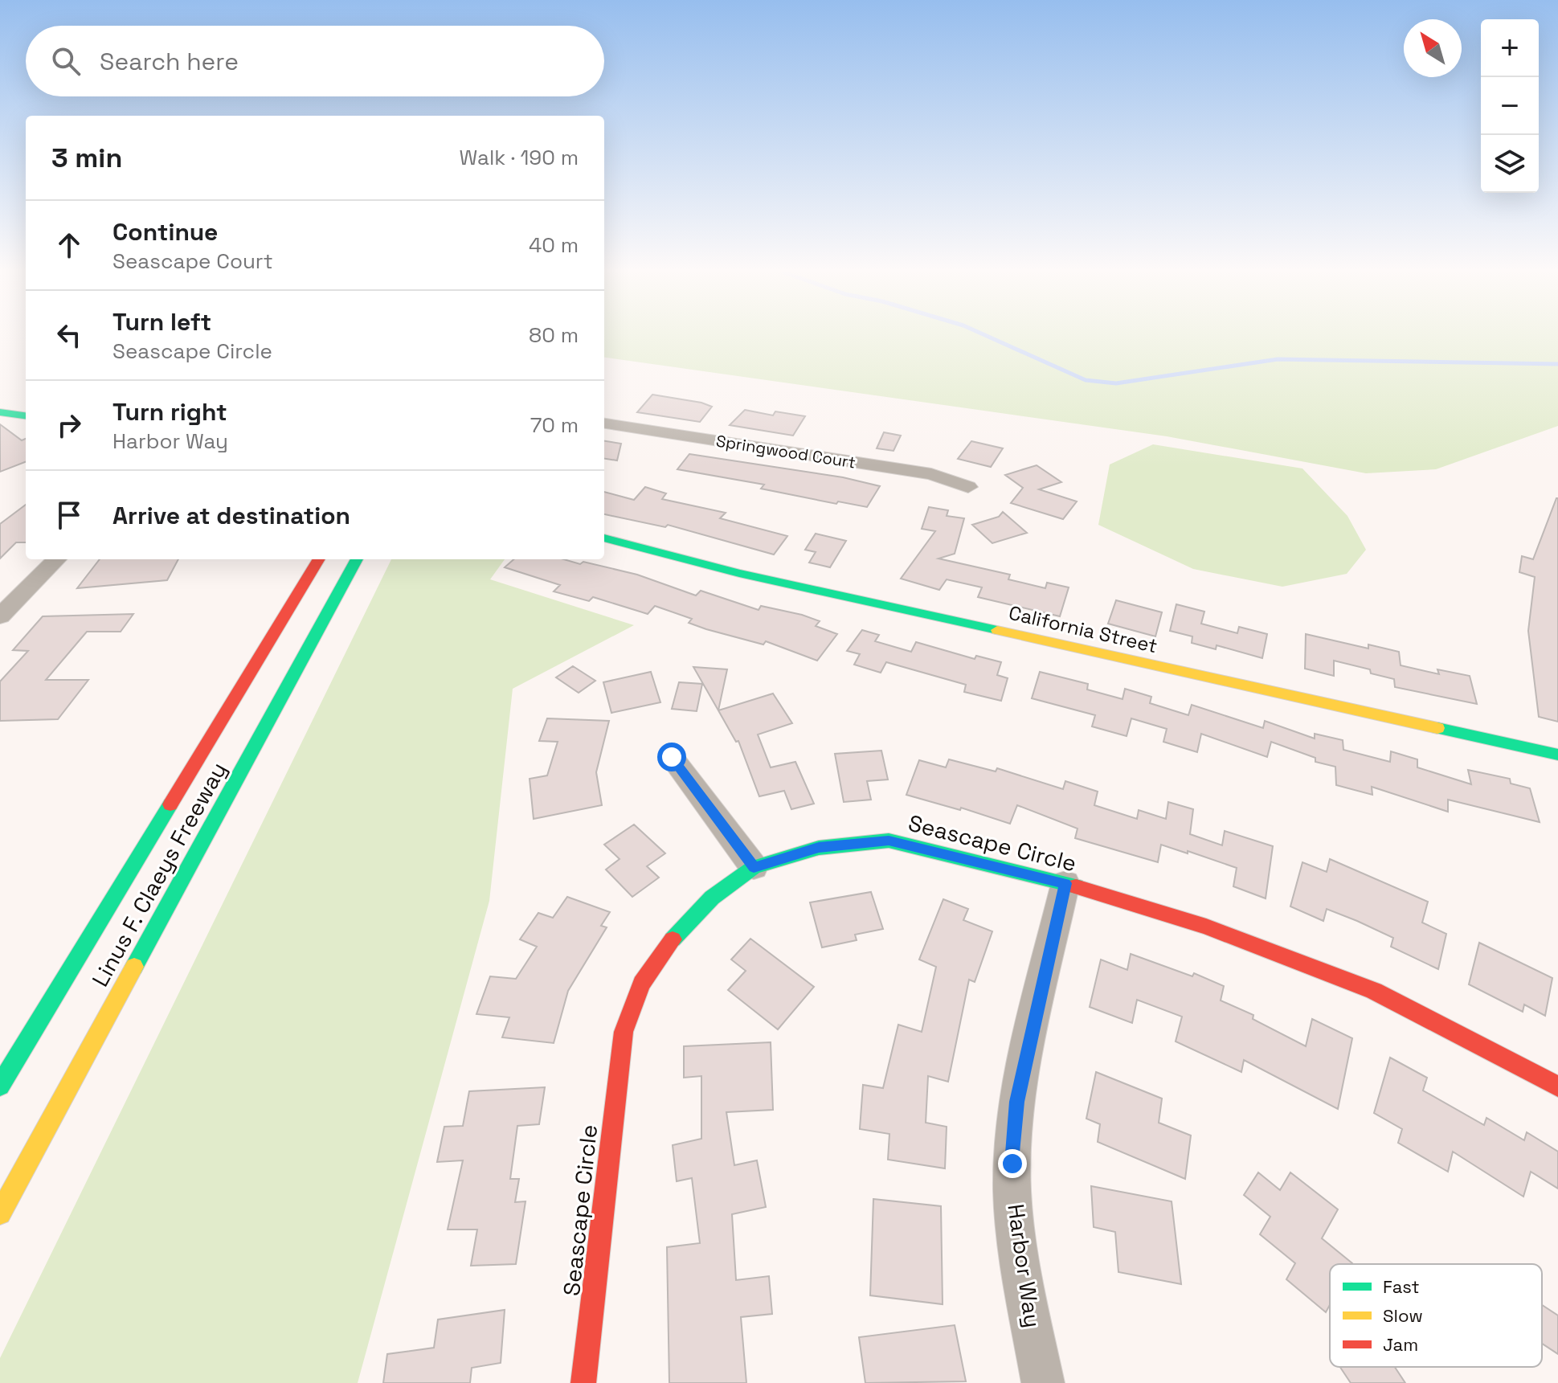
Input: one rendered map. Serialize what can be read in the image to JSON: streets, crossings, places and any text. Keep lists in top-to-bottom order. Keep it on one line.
{"streets":{"main road":["California Street","Seascape Circle","Linus F. Claeys Freeway"],"street":["Springwood Court","Harbor Way"]},"crossings":[["Seascape Circle","Harbor Way"]],"legend":["Fast","Slow","Jam"],"north":"top left","page":{"map_buttons":["+","−"],"search":"Search here","heading":["3 min","Walk · 190 m"],"list":[["Continue","Seascape Court","40 m"],["Turn left","Seascape Circle","80 m"],["Turn right","Harbor Way","70 m"],"Arrive at destination"]}}
